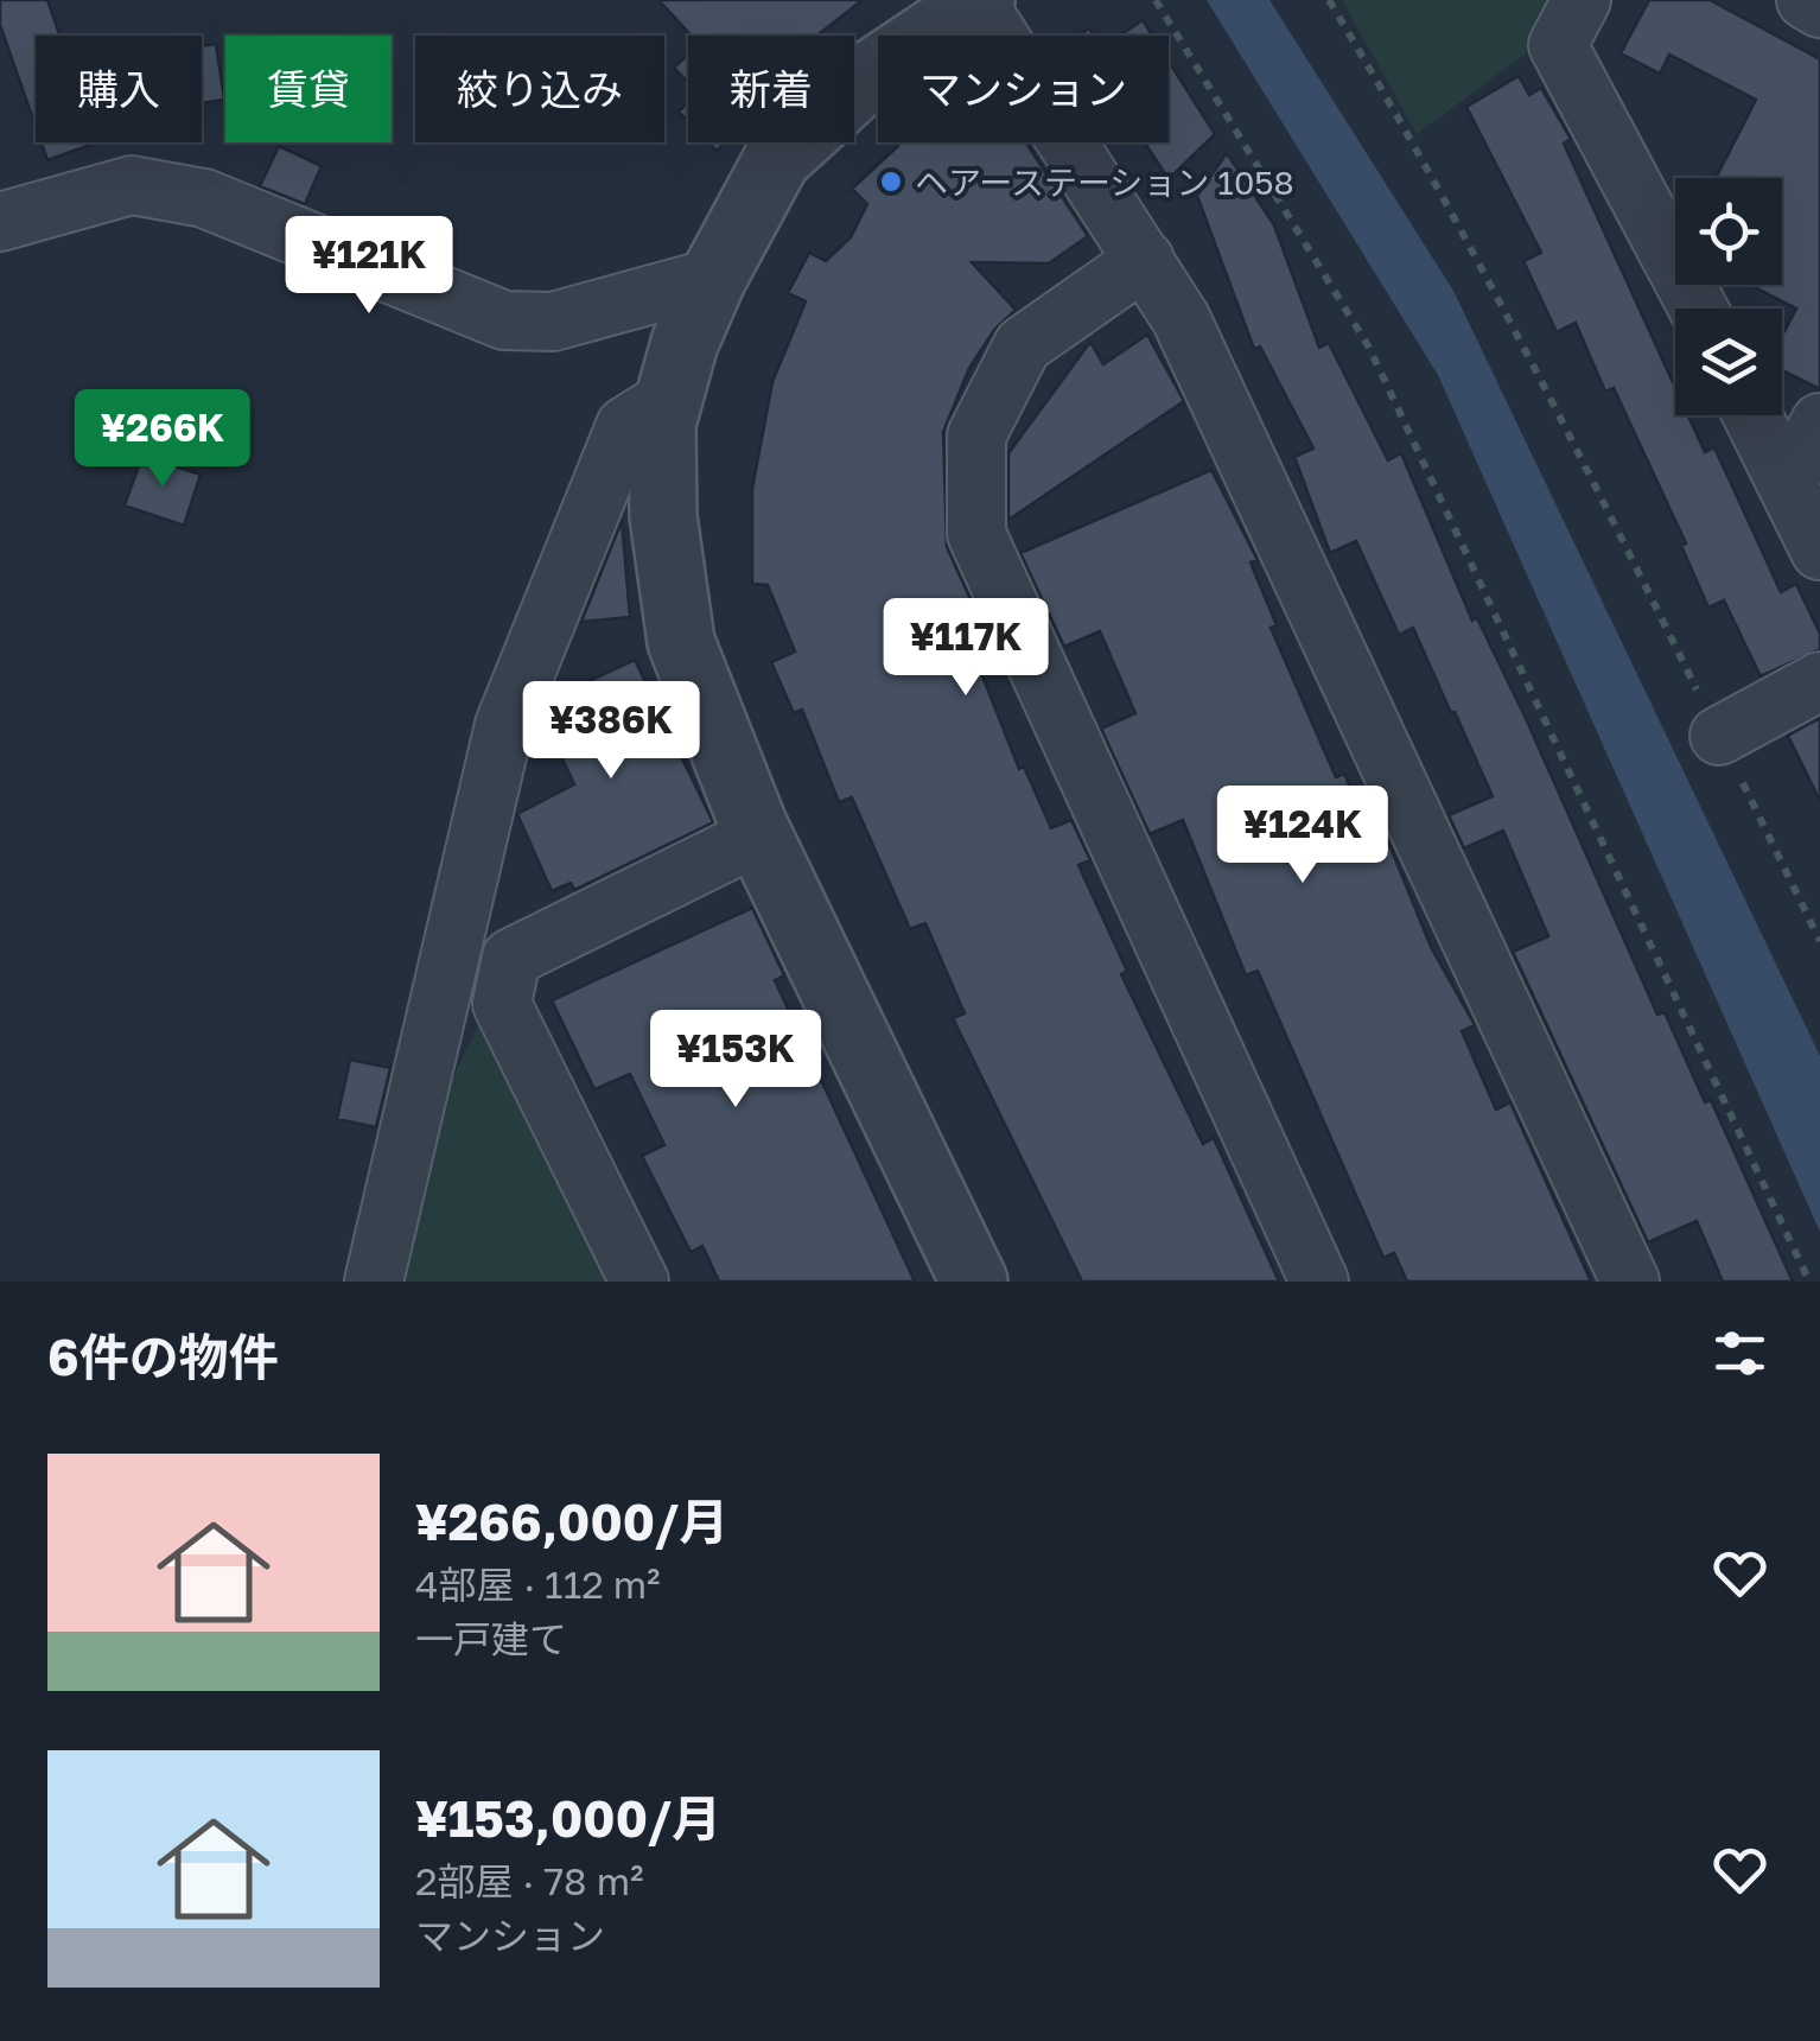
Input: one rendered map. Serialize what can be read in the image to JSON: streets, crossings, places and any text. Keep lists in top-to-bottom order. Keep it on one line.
{"places":["ヘアーステーション 1058"],"page":{"chip":["購入","賃貸","絞り込み","新着","マンション"],"price":["¥121K","¥266K","¥117K","¥386K","¥124K","¥153K"],"heading":"6件の物件","list":[{"name":"¥266,000/月","note":"4部屋 · 112 m² · 一戸建て"},{"name":"¥153,000/月","note":"2部屋 · 78 m² · マンション"}]}}
